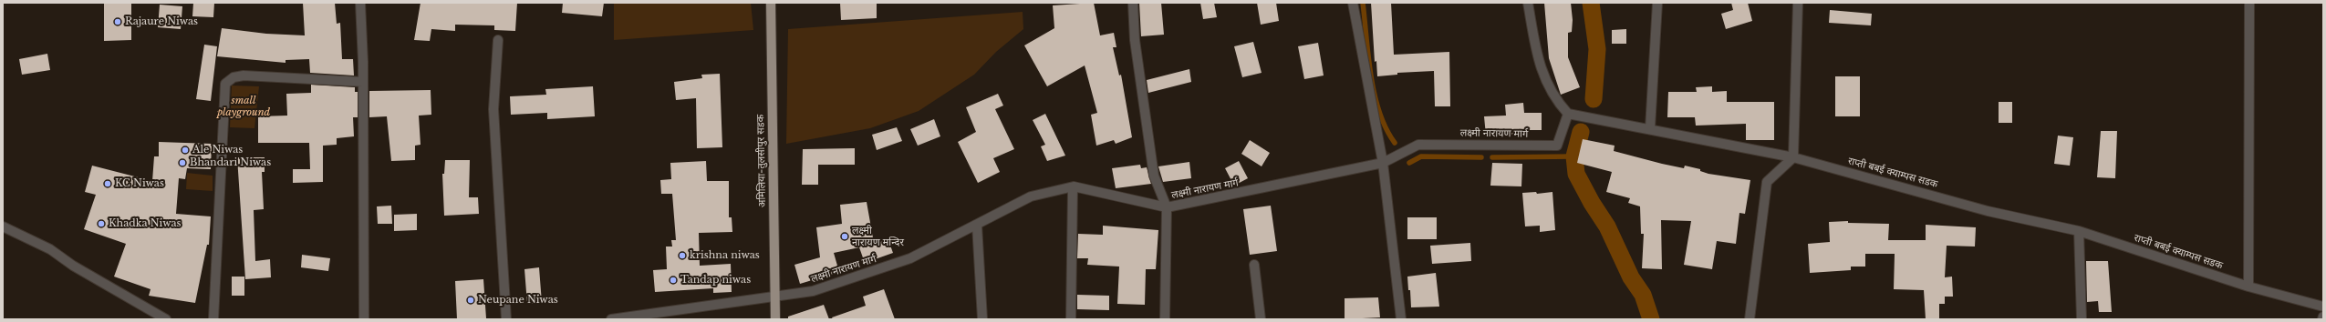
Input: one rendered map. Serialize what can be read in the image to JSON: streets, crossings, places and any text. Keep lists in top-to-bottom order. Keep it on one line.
{"streets":{"main road":["अमिलिया-तुलसीपुर सडक"],"street":["लक्ष्मी नारायण मार्ग","राप्ती बबई क्याम्पस सडक"]},"crossings":[["लक्ष्मी नारायण मार्ग","अमिलिया-तुलसीपुर सडक"],["लक्ष्मी नारायण मार्ग","राप्ती बबई क्याम्पस सडक"]],"parks":["small playground"],"places":["Rajaure Niwas","Ale Niwas","Bhandari Niwas","KC Niwas","Khadka Niwas","लक्ष्मी नारायण मन्दिर","krishna niwas","Tandap niwas","Neupane Niwas"]}
